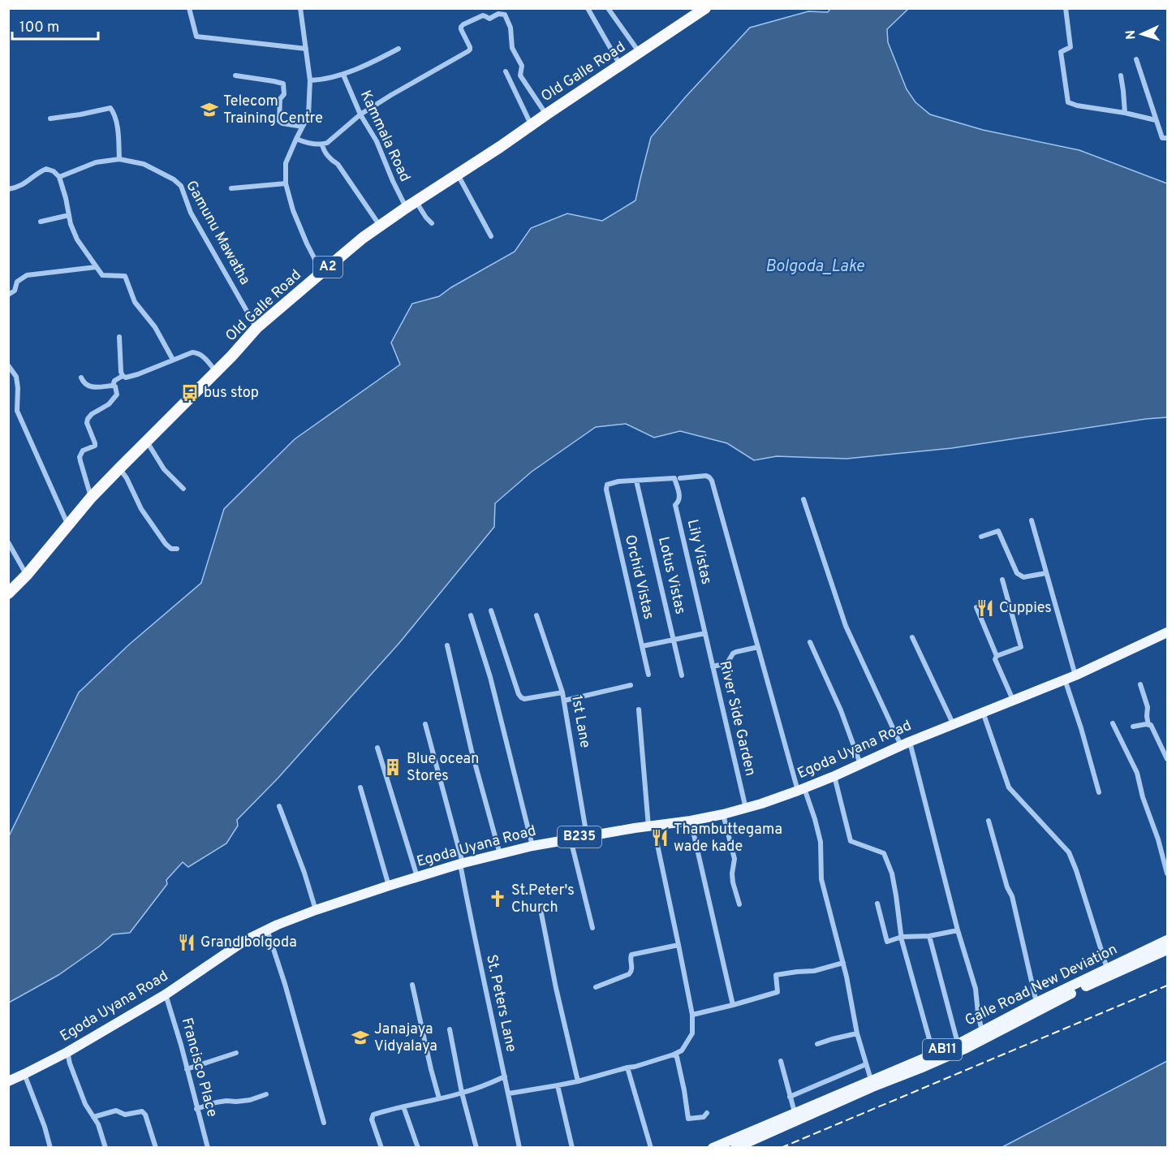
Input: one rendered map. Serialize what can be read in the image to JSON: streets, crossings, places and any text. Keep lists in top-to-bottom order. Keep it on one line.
{"streets":{"highway":["Old Galle Road","A2"],"main road":["Egoda Uyana Road","B235","Galle Road New Deviation","AB11"],"street":["Kammala Road","Gamunu Mawatha","Lily Vistas","Lotus Vistas","Orchid Vistas","River Side Garden","1st Lane","St. Peters Lane","Francisco Place"]},"crossings":[["Old Galle Road","Kammala Road"],["Old Galle Road","Gamunu Mawatha"],["Lily Vistas","Lotus Vistas"],["Lily Vistas","Orchid Vistas"],["Lily Vistas","River Side Garden"],["Lotus Vistas","Orchid Vistas"],["River Side Garden","Egoda Uyana Road"],["1st Lane","Egoda Uyana Road"],["Egoda Uyana Road","St. Peters Lane"],["Egoda Uyana Road","Francisco Place"]],"water":["Bolgoda_Lake"],"places":{"school or university":["Telecom Training Centre","Janajaya Vidyalaya"],"bus stop":["bus stop"],"restaurant":["Cuppies","Thambuttegama wade kade","Grand bolgoda"],"building":["Blue ocean Stores"],"church":["St.Peter's Church"]},"scale_bar":"100 m","north":"left"}
